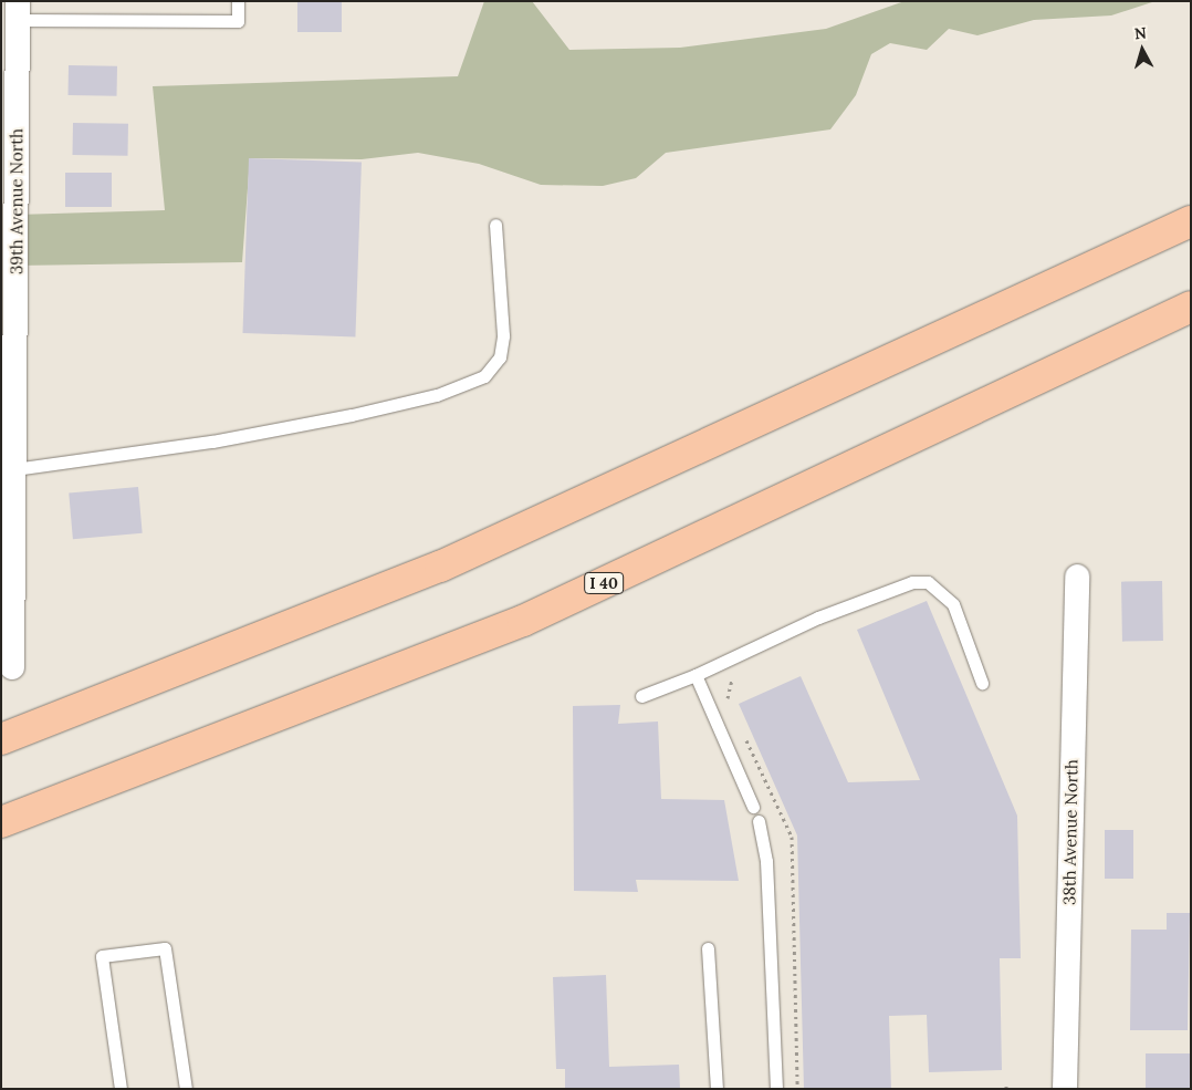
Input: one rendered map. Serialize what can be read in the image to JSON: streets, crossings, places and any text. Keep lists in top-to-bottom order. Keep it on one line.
{"streets":{"highway":["I 40"],"street":["39th Avenue North","38th Avenue North"]},"north":"top"}
